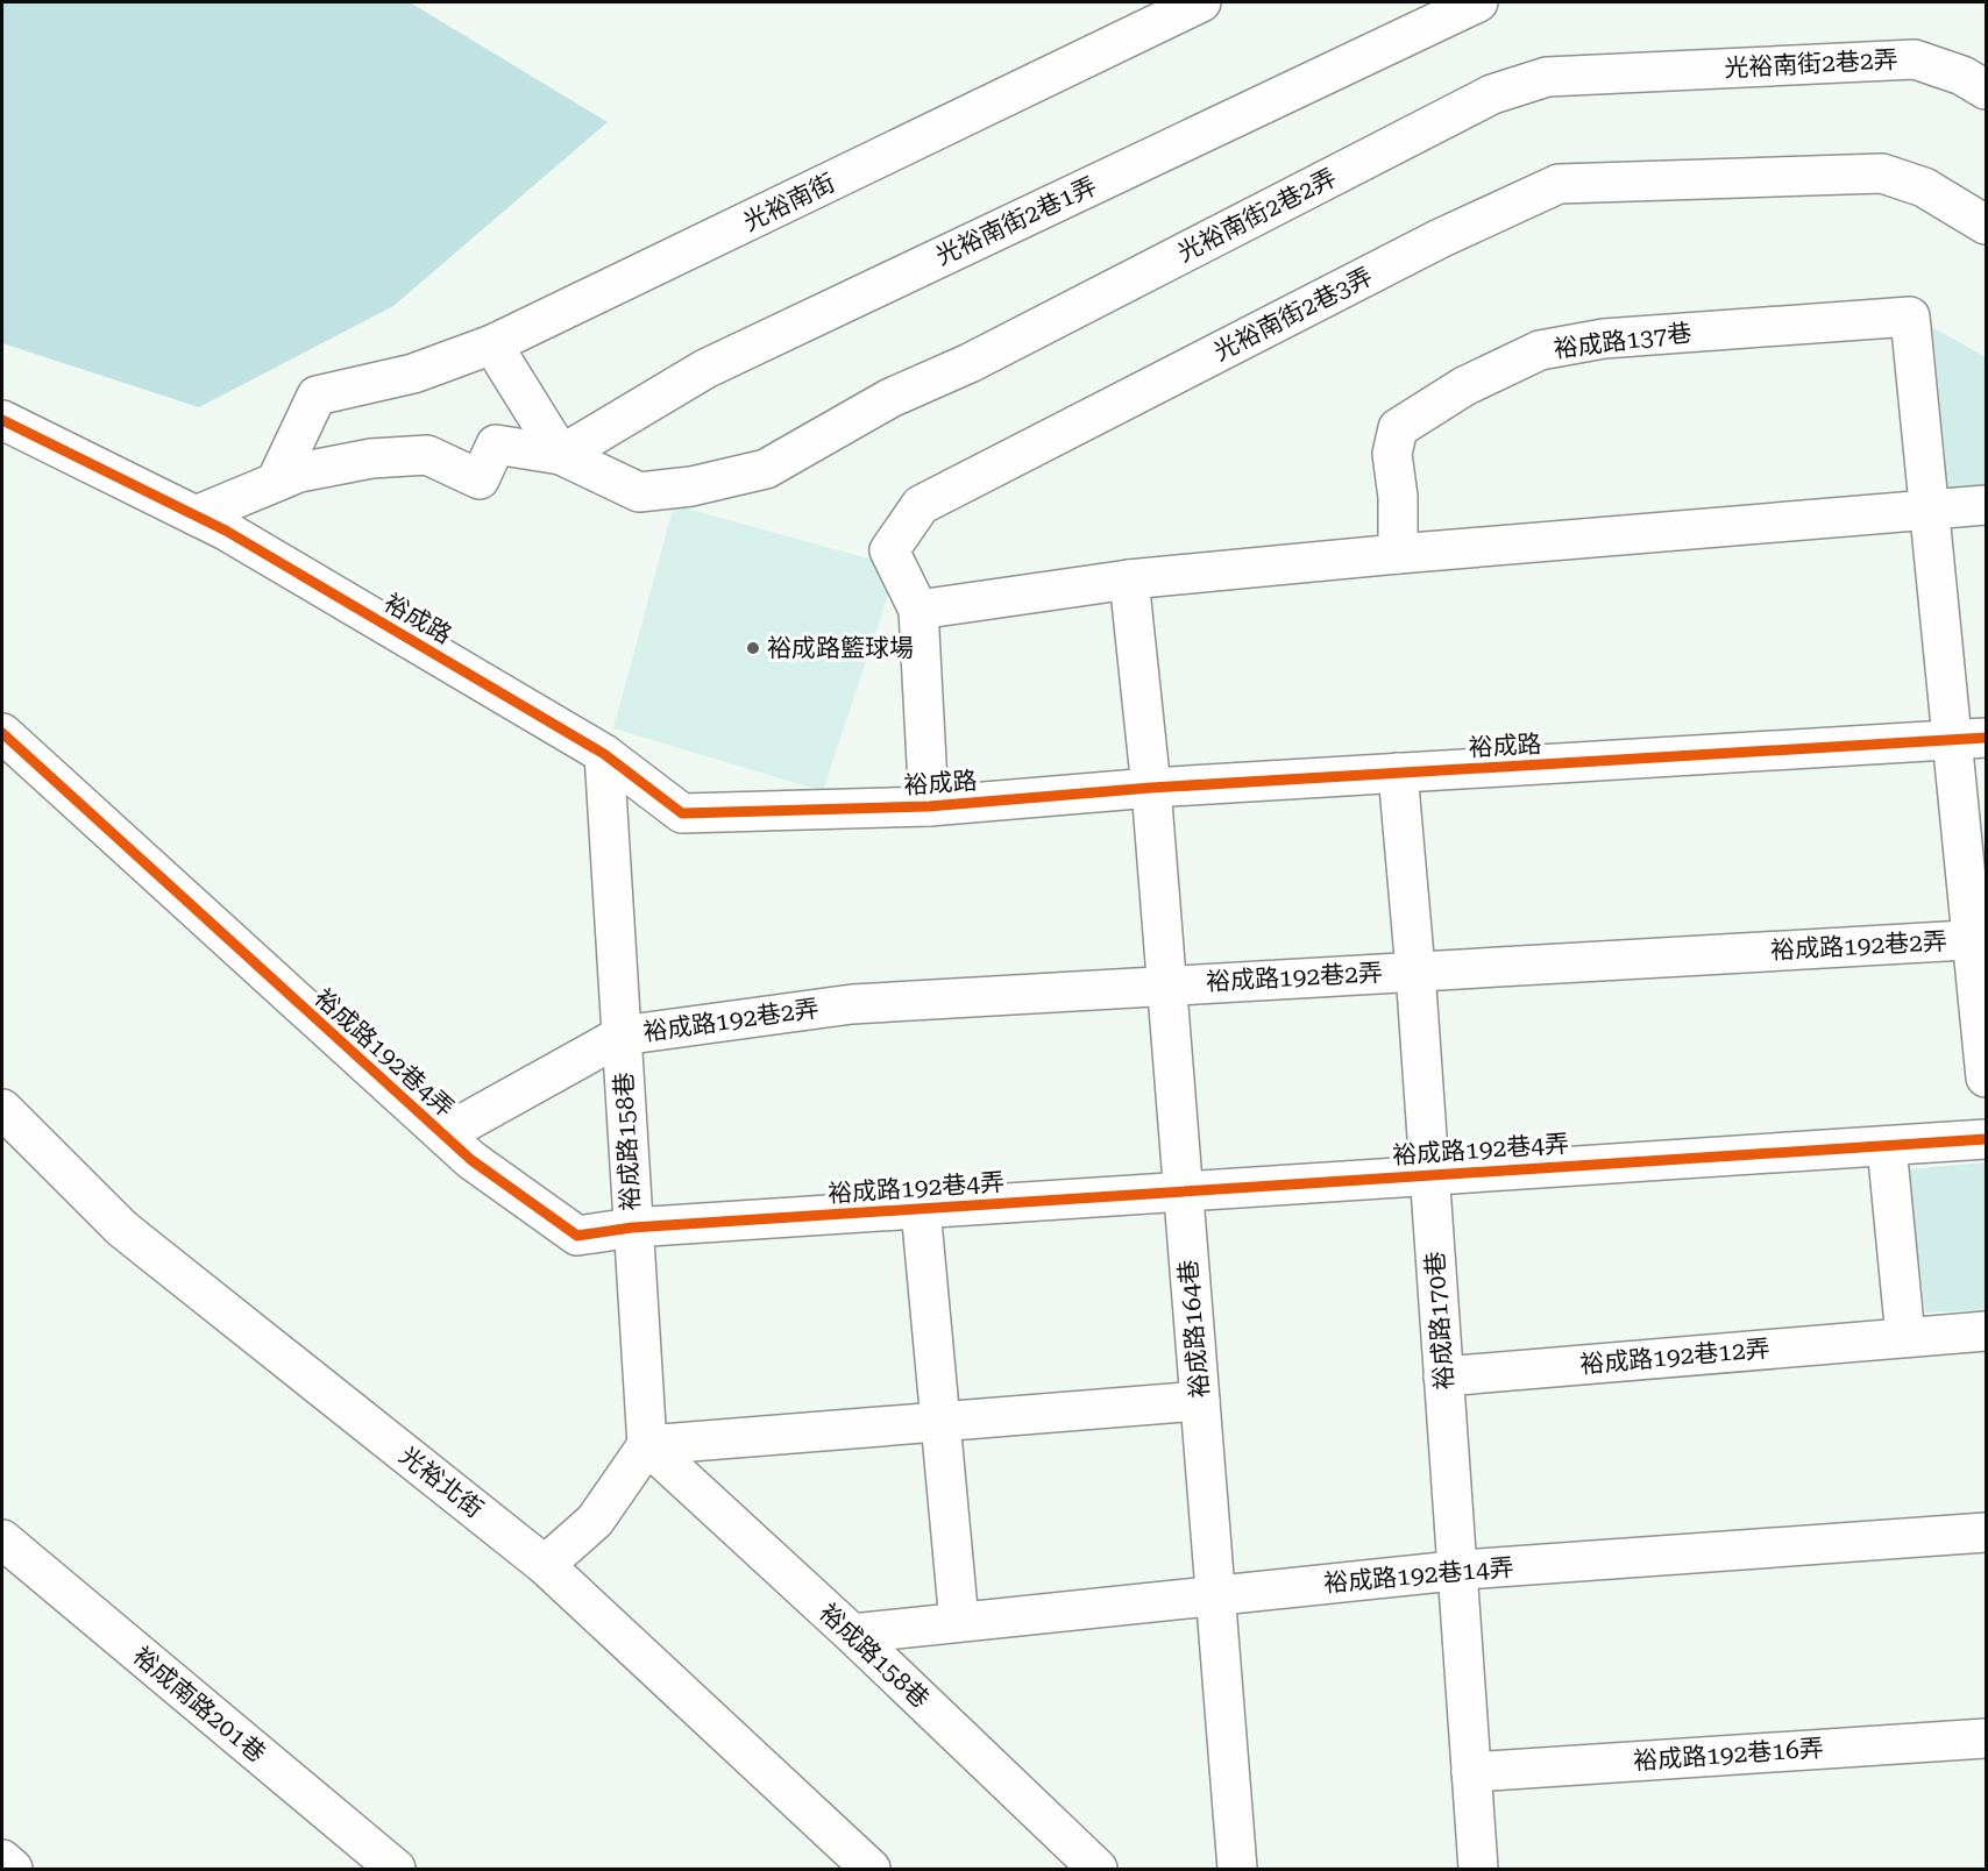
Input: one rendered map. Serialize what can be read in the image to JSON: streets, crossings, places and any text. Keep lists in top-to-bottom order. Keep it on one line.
{"streets":{"street":["光裕南街2巷2弄","光裕南街","光裕南街2巷1弄","光裕南街2巷3弄","裕成路137巷","裕成路","裕成路192巷2弄","裕成路192巷4弄","裕成路158巷","裕成路170巷","裕成路164巷","裕成路192巷12弄","光裕北街","裕成路192巷14弄","裕成南路201巷","裕成路192巷16弄"]},"crossings":[["光裕南街2巷2弄","光裕南街"],["光裕南街2巷2弄","光裕南街2巷1弄"],["光裕南街2巷3弄","裕成路"],["裕成路","裕成路158巷"],["裕成路","裕成路170巷"],["裕成路","裕成路164巷"],["裕成路192巷2弄","裕成路158巷"],["裕成路192巷2弄","裕成路170巷"],["裕成路192巷2弄","裕成路164巷"],["裕成路192巷4弄","裕成路158巷"],["裕成路192巷4弄","裕成路170巷"],["裕成路192巷4弄","裕成路164巷"],["裕成路158巷","裕成路192巷14弄"],["裕成路170巷","裕成路192巷12弄"],["裕成路170巷","裕成路192巷14弄"],["裕成路170巷","裕成路192巷16弄"],["裕成路164巷","裕成路192巷14弄"]],"places":["裕成路籃球場"]}
